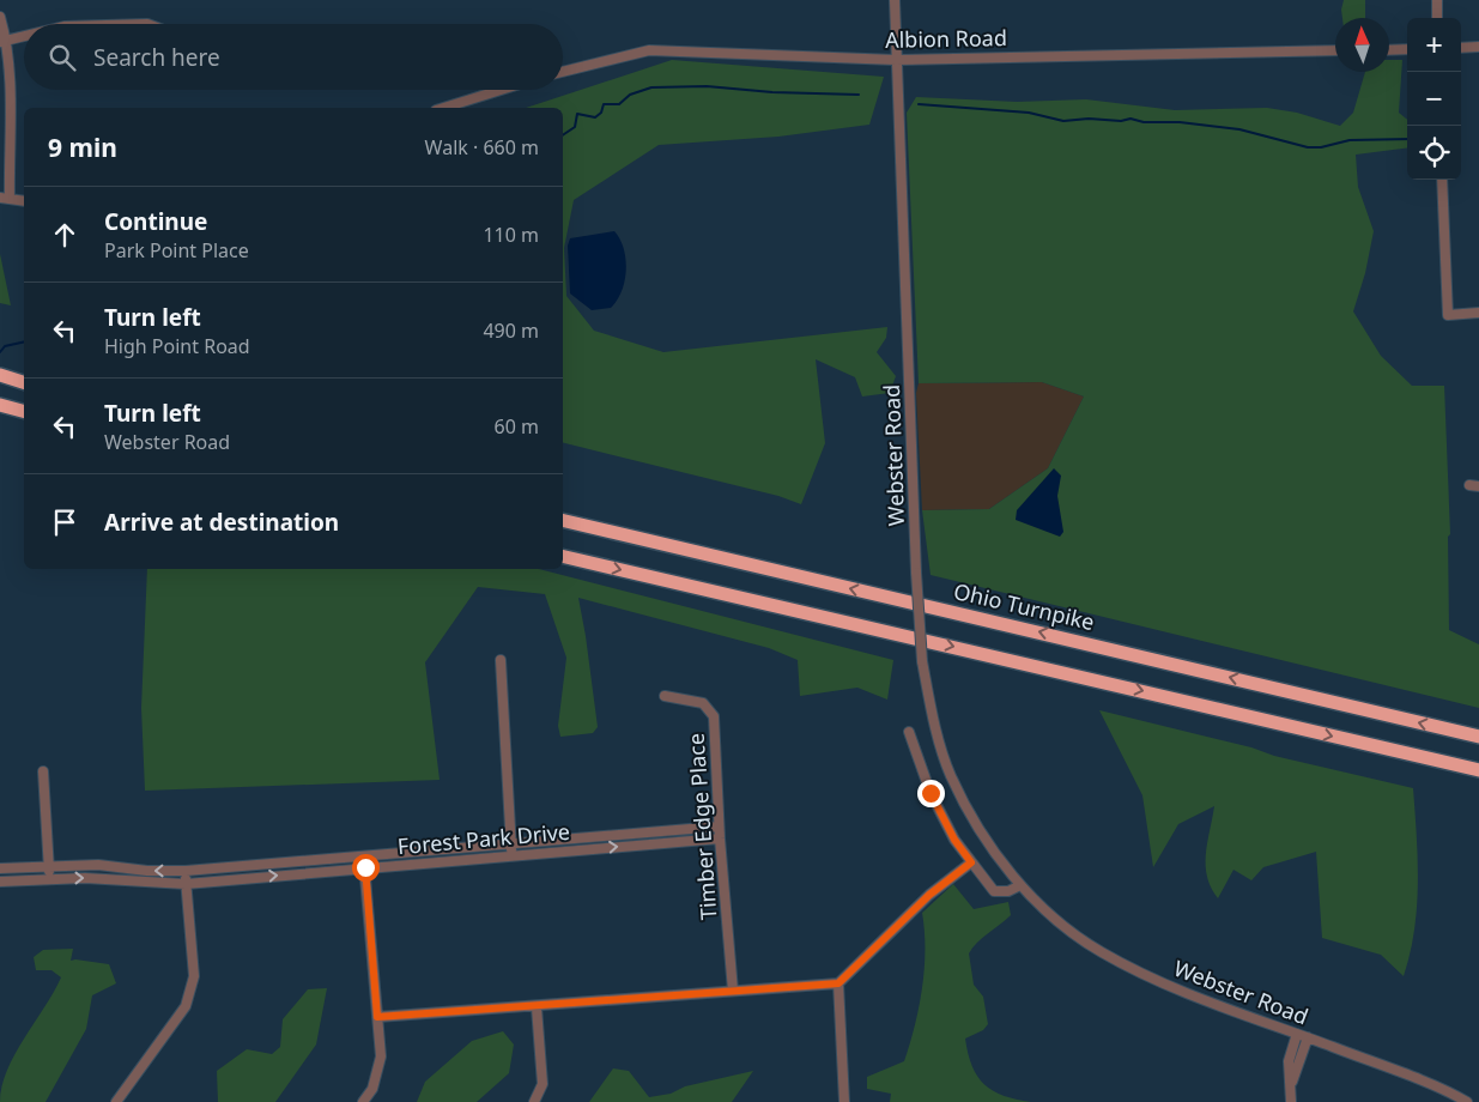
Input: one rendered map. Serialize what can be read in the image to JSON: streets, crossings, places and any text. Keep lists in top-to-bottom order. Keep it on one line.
{"streets":{"highway":["Ohio Turnpike"],"street":["Albion Road","Webster Road","Timber Edge Place","Forest Park Drive"]},"crossings":[["Albion Road","Webster Road"],["Timber Edge Place","Forest Park Drive"]],"north":"top","page":{"map_buttons":["+","−"],"search":"Search here","heading":["9 min","Walk · 660 m"],"list":[["Continue","Park Point Place","110 m"],["Turn left","High Point Road","490 m"],["Turn left","Webster Road","60 m"],"Arrive at destination"]}}
